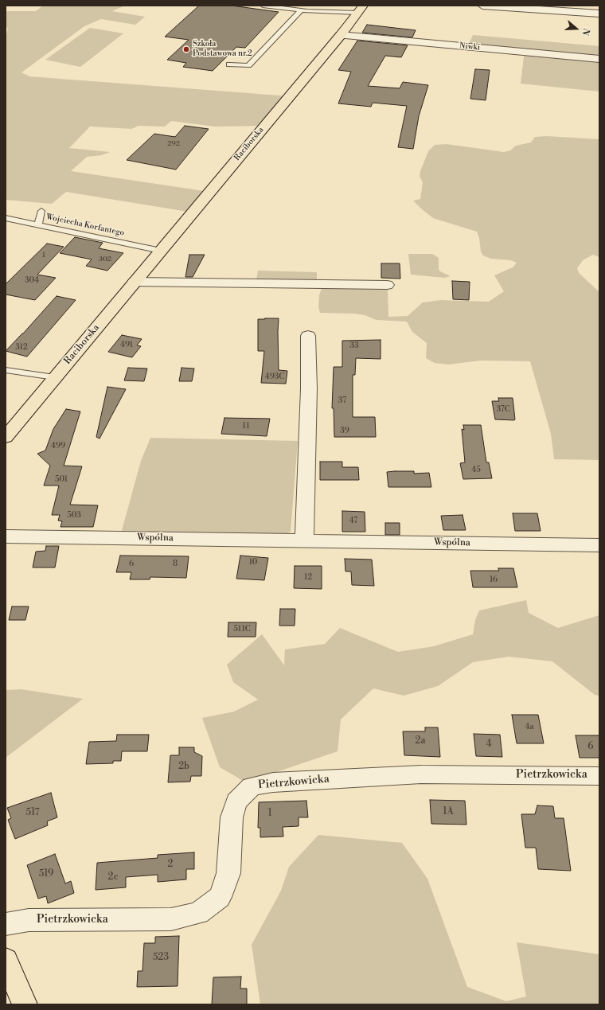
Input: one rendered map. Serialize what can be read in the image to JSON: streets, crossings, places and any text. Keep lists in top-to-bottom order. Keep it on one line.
{"streets":{"main road":["Raciborska"],"street":["Niwki","Wspólna","Pietrzkowicka"],"lane":["Wojciecha Korfantego"]},"crossings":[["Niwki","Raciborska"],["Raciborska","Wojciecha Korfantego"]],"places":["Szkoła Podstawowa nr.2"],"house_numbers":["292","1","302","304","491","33","312","493C","37","37C","11","39","499","45","501","503","47","10","6","8","12","16","511C","4a","2a","4","6","2b","1A","517","1","2","519","2c","523"],"north":"right"}
